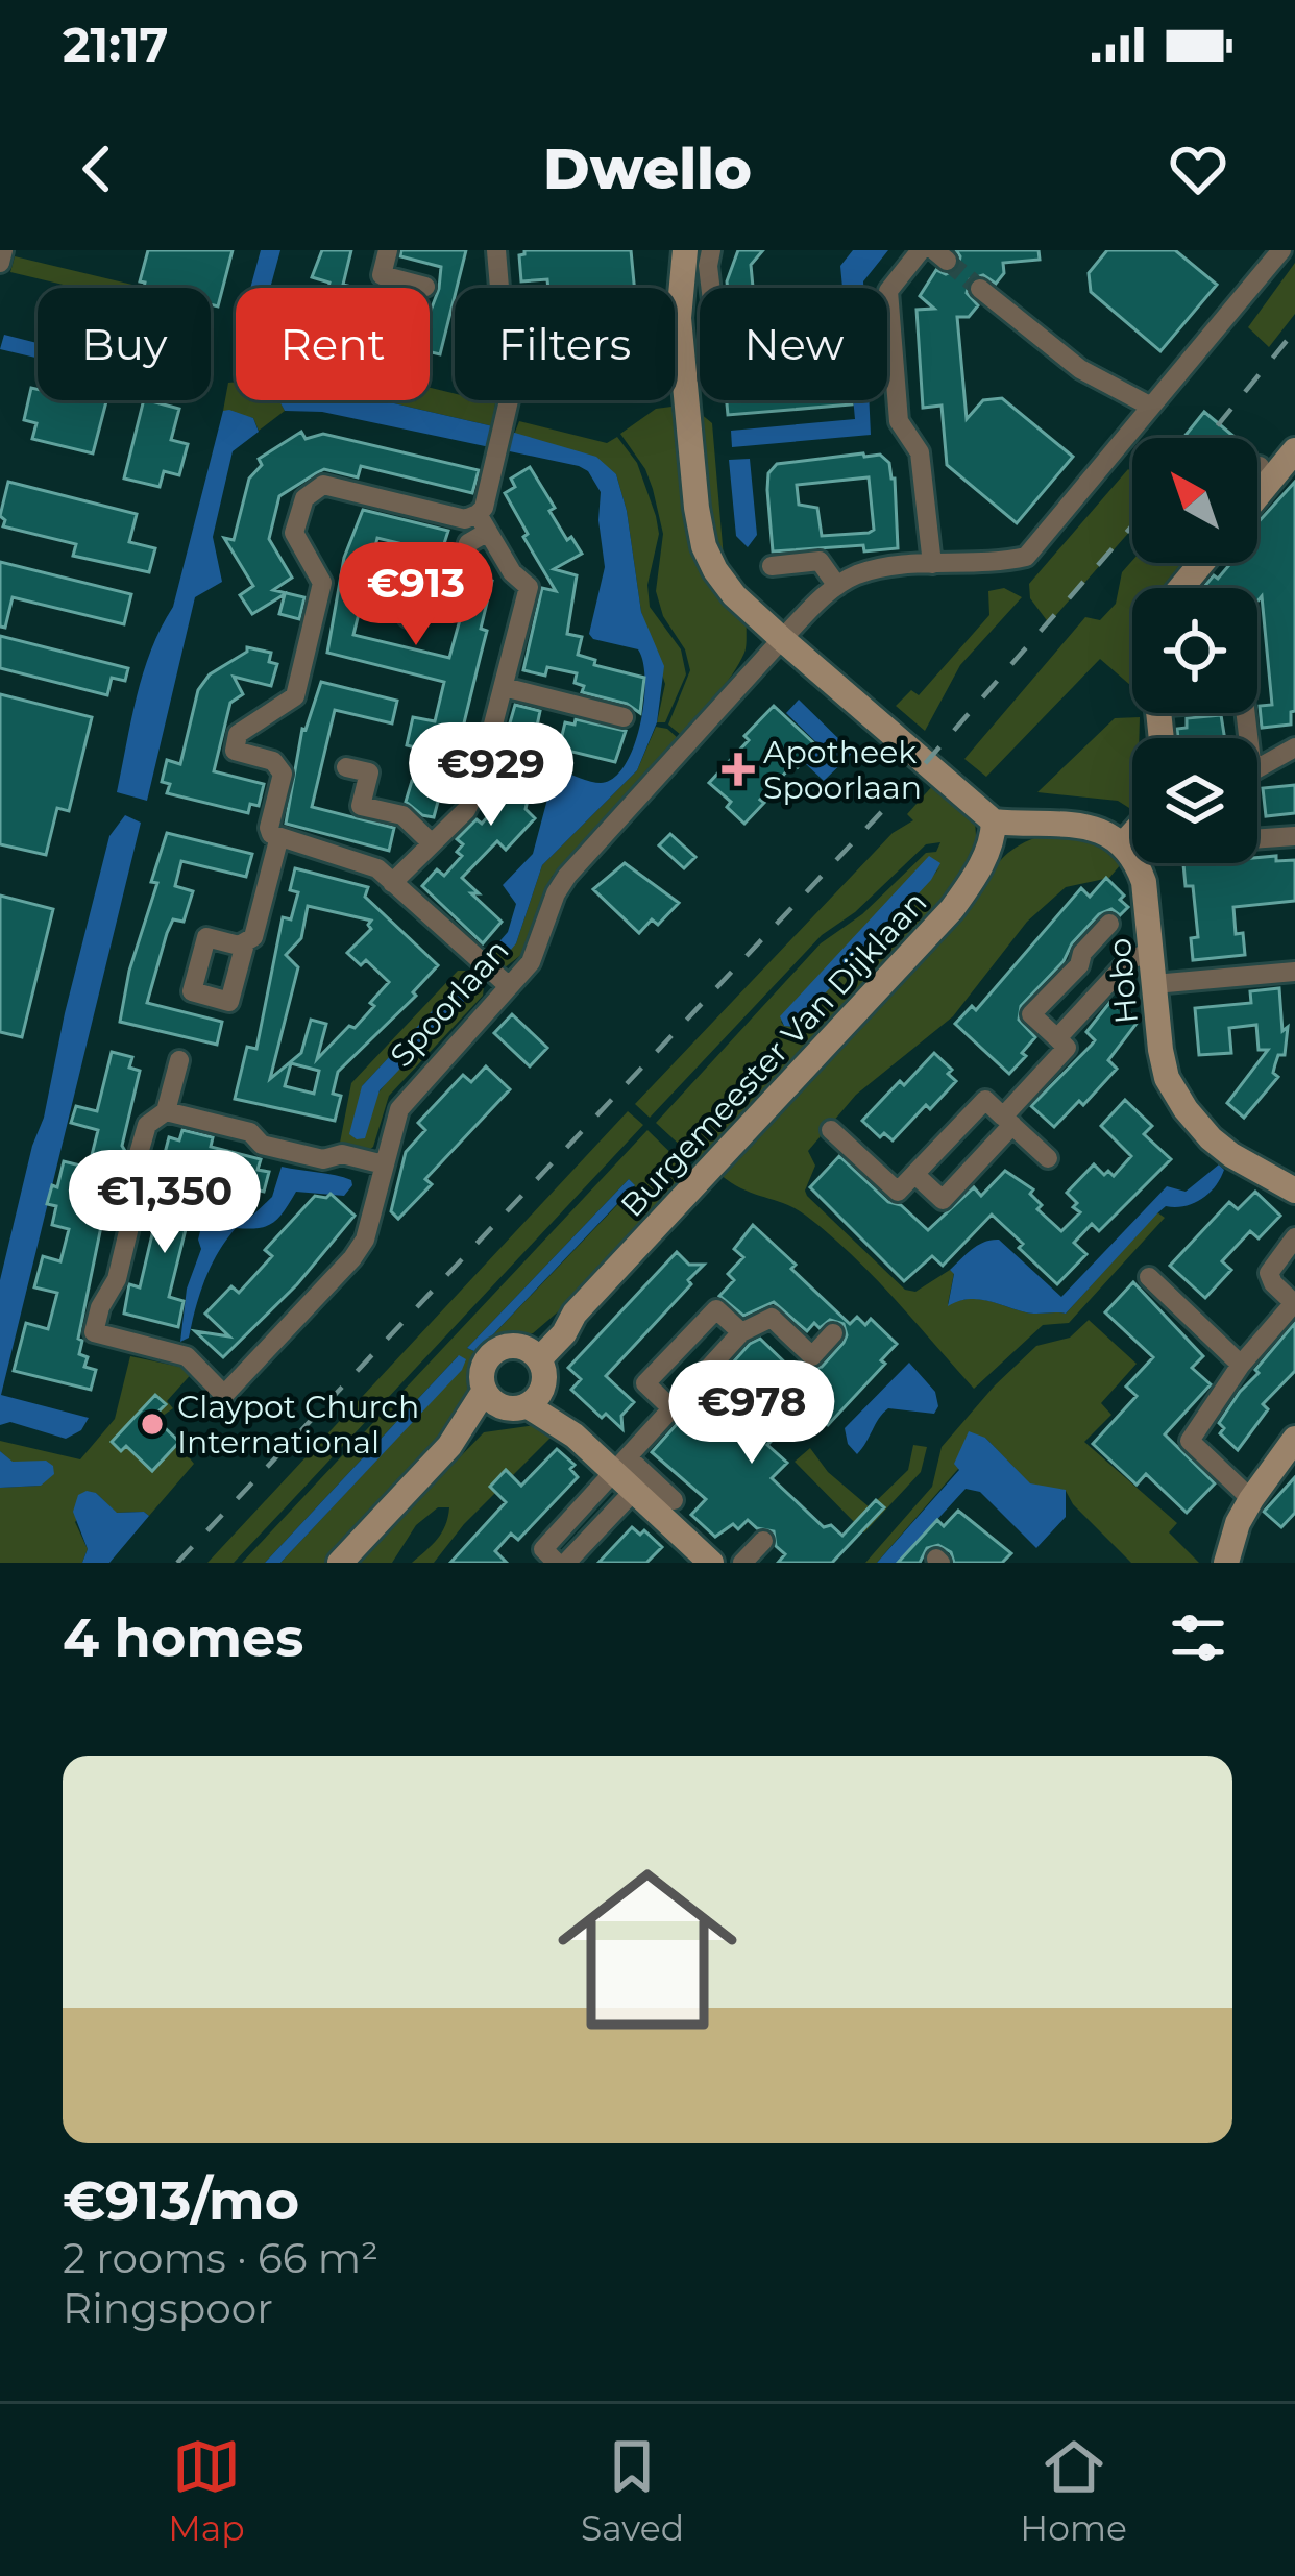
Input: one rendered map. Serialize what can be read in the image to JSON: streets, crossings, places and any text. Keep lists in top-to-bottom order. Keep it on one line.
{"streets":{"street":["Hobo","Spoorlaan","Burgemeester Van Dijklaan"]},"places":{"health":["Apotheek Spoorlaan"],"other":["Claypot Church International"]},"north":"top left","page":{"status":"21:17","header":"Dwello","chip":["Buy","Rent","Filters","New"],"price":["€913","€929","€1,350","€978"],"heading":"4 homes","list":[{"name":"€913/mo","note":"2 rooms · 66 m² · Ringspoor"}],"tabs":["Map","Saved","Home"]}}
